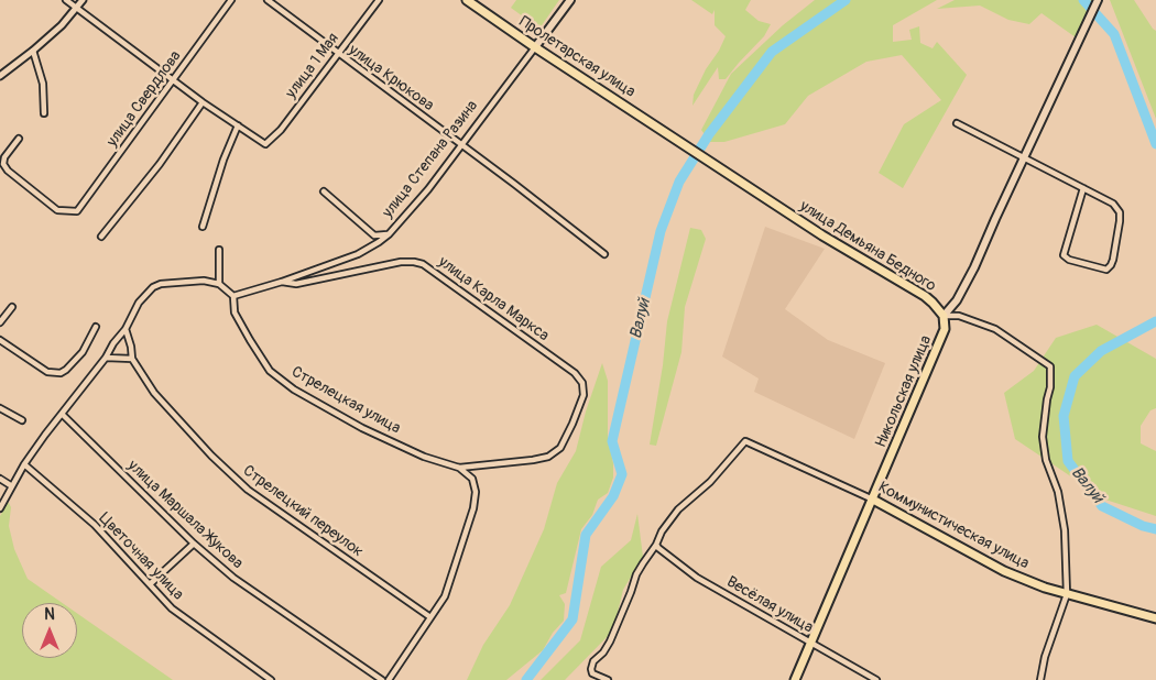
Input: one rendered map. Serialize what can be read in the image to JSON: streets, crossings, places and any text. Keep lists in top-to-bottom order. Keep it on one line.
{"streets":{"main road":["Пролетарская улица","улица Степана Разина","улица Демьяна Бедного","Никольская улица","Коммунистическая улица"],"street":["улица 1 Мая","улица Крюкова","улица Свердлова","улица Карла Маркса","Стрелецкая улица","Стрелецкий переулок","улица Маршала Жукова","Цветочная улица","Весёлая улица"]},"crossings":[["Пролетарская улица","улица Степана Разина"],["Пролетарская улица","улица Демьяна Бедного"],["улица 1 Мая","улица Крюкова"],["улица Крюкова","улица Степана Разина"],["улица Степана Разина","улица Карла Маркса"],["улица Степана Разина","Стрелецкая улица"],["улица Демьяна Бедного","Никольская улица"],["улица Карла Маркса","Стрелецкая улица"],["Никольская улица","Коммунистическая улица"],["Никольская улица","Весёлая улица"],["Коммунистическая улица","Весёлая улица"]],"water":["Валуй"],"north":"top"}
